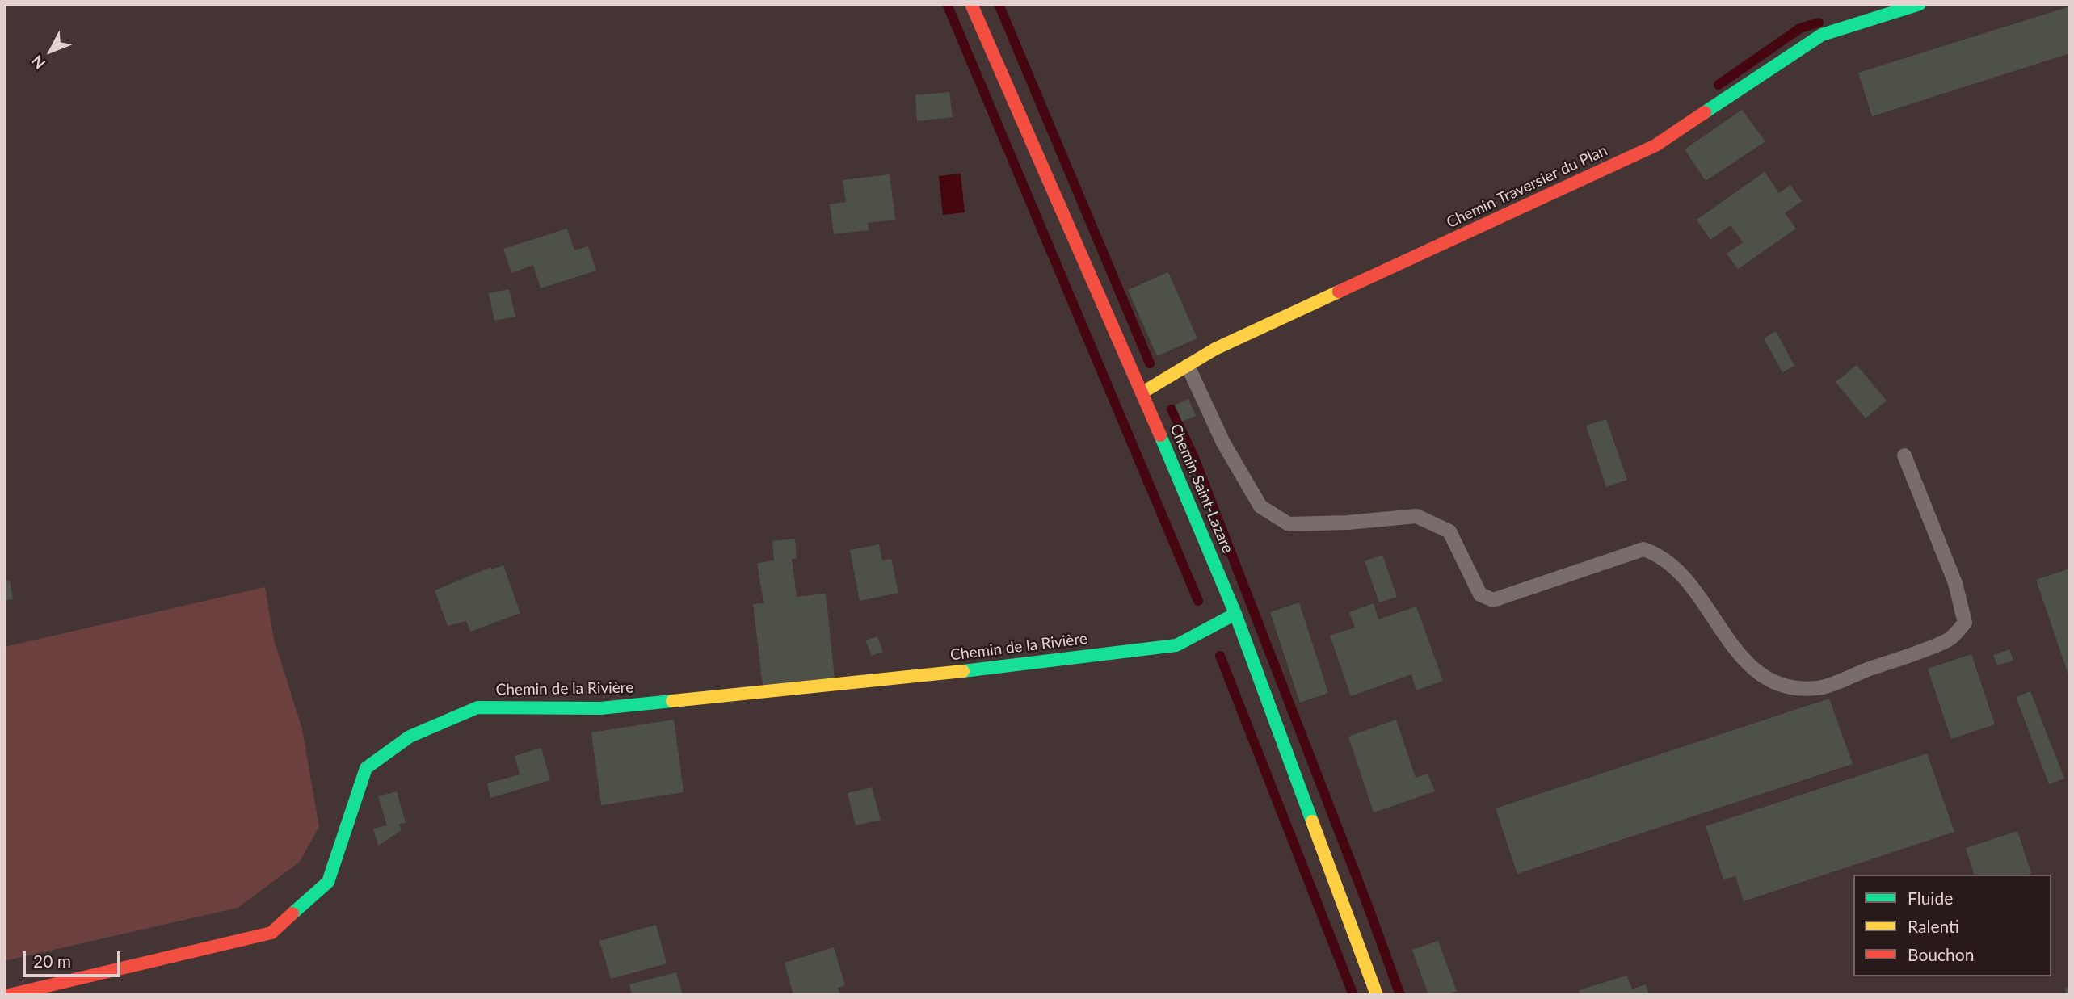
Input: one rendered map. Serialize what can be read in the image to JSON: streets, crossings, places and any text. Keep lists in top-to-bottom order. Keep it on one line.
{"streets":{"street":["Chemin Traversier du Plan","Chemin Saint-Lazare","Chemin de la Rivière"]},"crossings":[["Chemin Traversier du Plan","Chemin Saint-Lazare"],["Chemin Saint-Lazare","Chemin de la Rivière"]],"legend":["Fluide","Ralenti","Bouchon"],"scale_bar":"20 m","north":"bottom left"}
